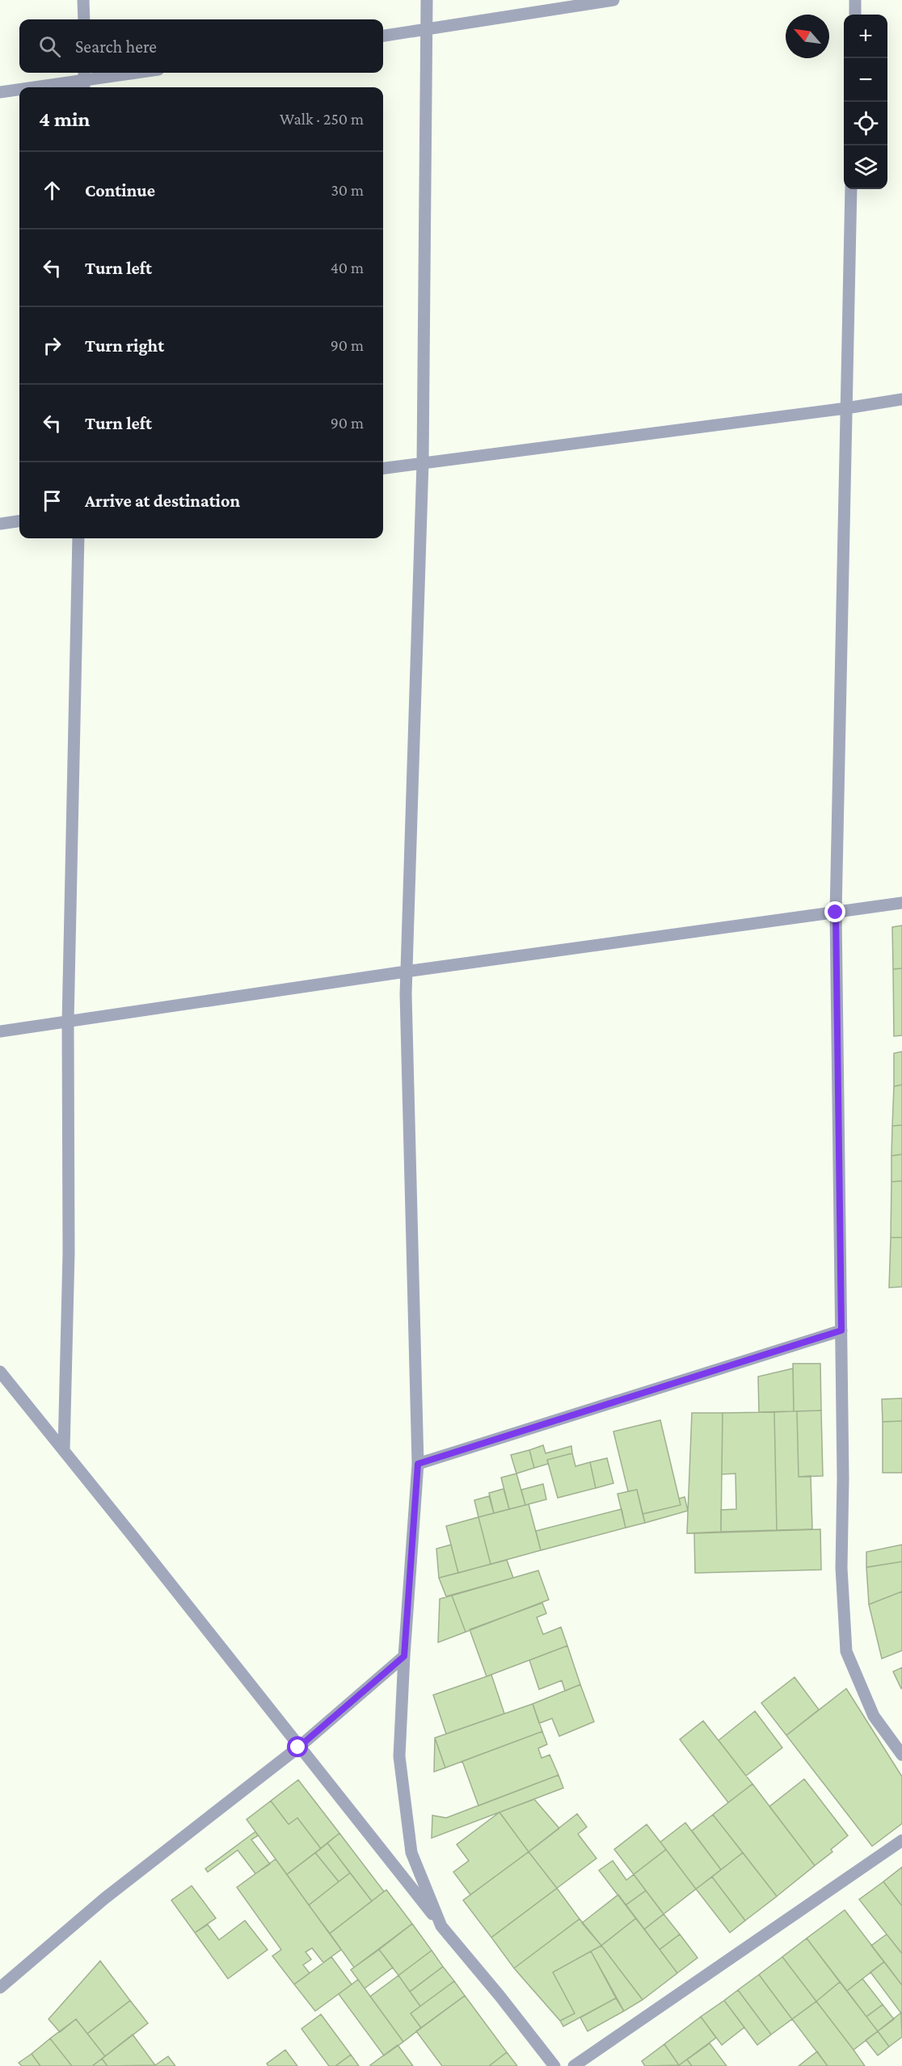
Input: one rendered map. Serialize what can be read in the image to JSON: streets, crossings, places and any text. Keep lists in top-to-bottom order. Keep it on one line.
{"north":"top left","page":{"map_buttons":["+","−"],"search":"Search here","heading":["4 min","Walk · 250 m"],"list":[["Continue","30 m"],["Turn left","40 m"],["Turn right","90 m"],["Turn left","90 m"],"Arrive at destination"]}}
